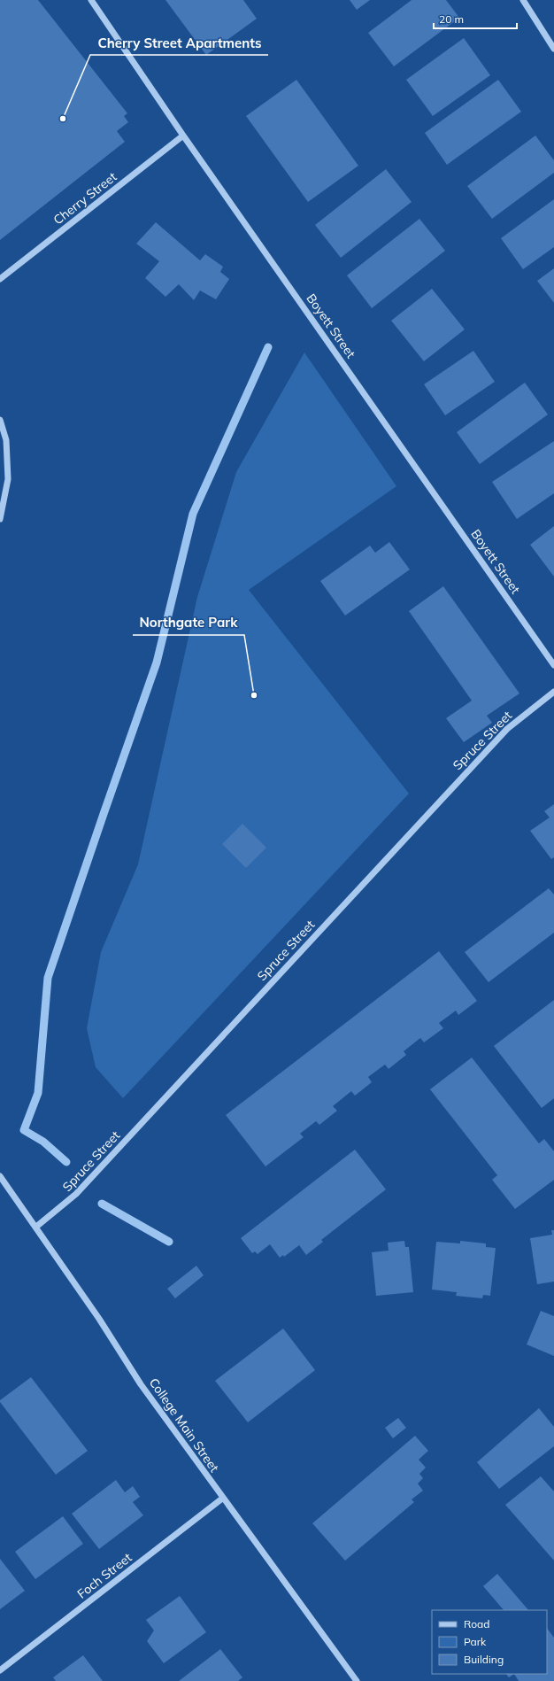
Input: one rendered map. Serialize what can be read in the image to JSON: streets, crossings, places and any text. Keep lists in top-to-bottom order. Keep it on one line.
{"streets":{"street":["Cherry Street","Boyett Street","Spruce Street","College Main Street","Foch Street"]},"crossings":[["Cherry Street","Boyett Street"],["Spruce Street","College Main Street"],["College Main Street","Foch Street"]],"places":["Cherry Street Apartments","Northgate Park"],"legend":["Road","Park","Building"],"scale_bar":"20 m"}
